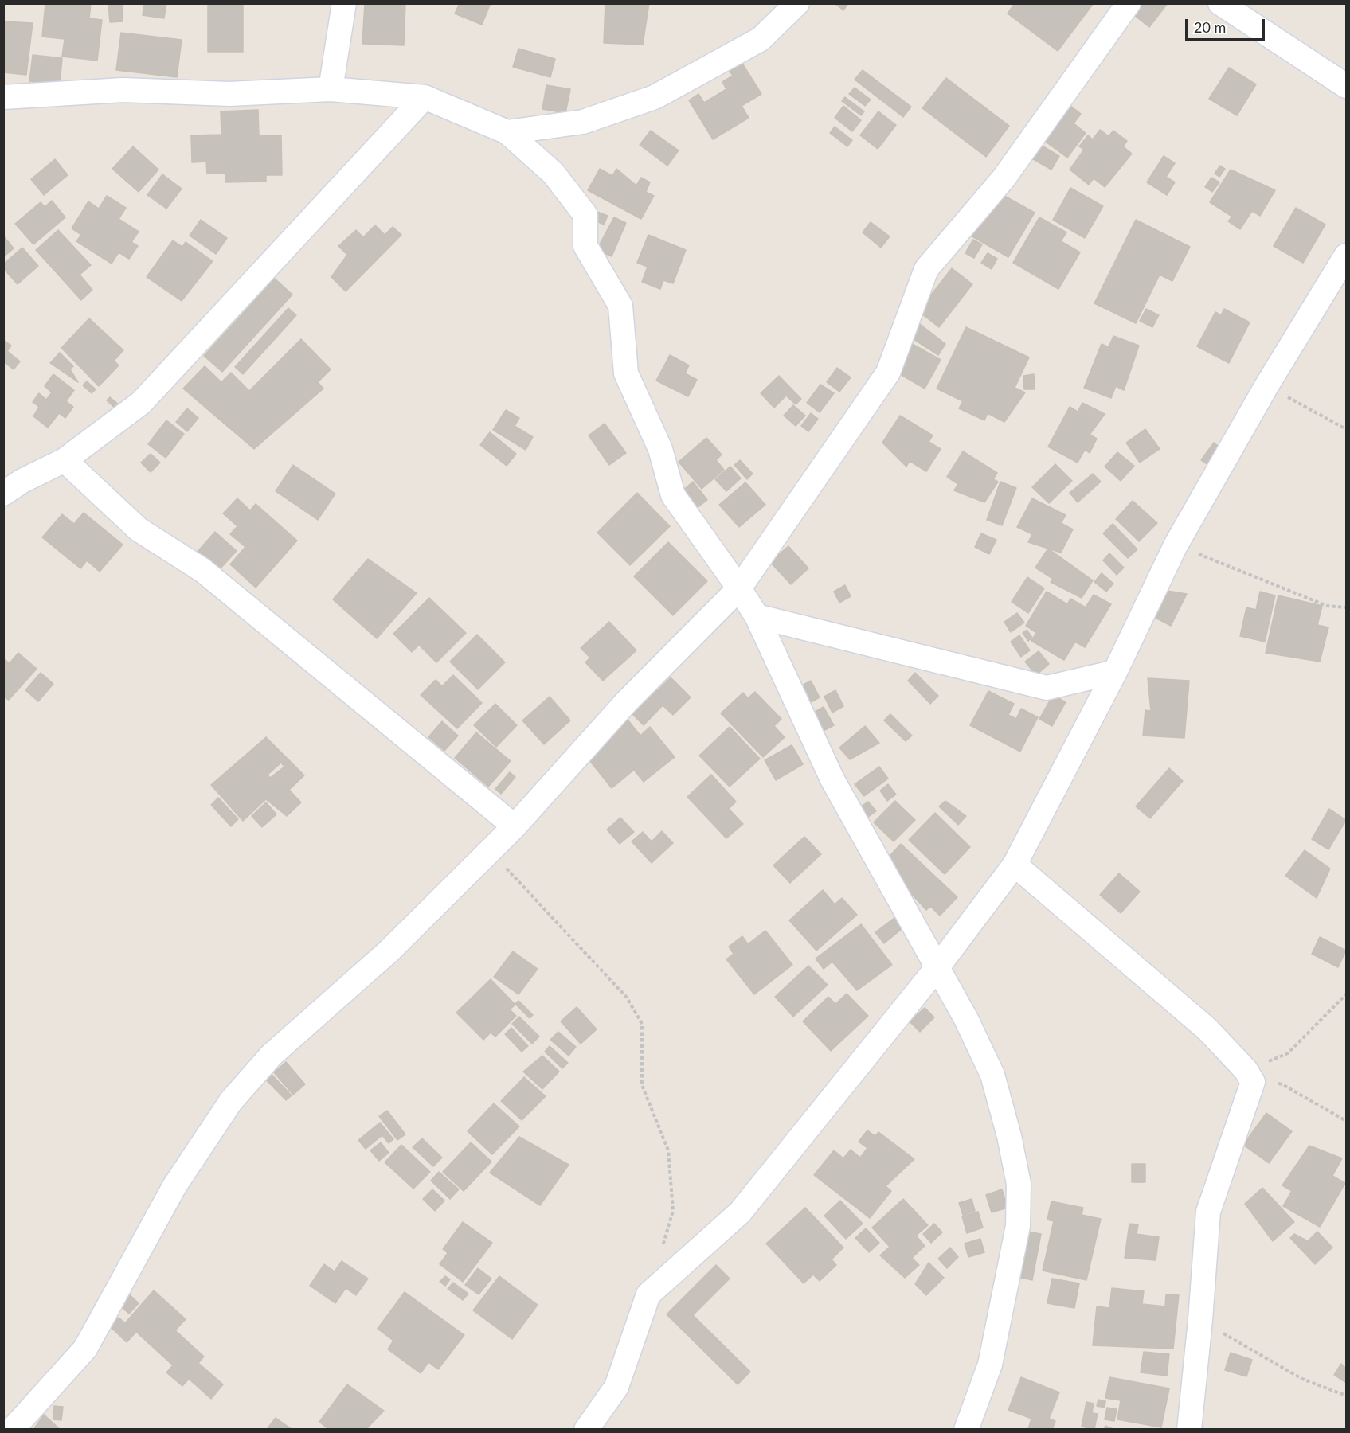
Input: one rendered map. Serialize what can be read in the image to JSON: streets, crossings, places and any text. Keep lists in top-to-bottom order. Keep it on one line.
{"scale_bar":"20 m"}
